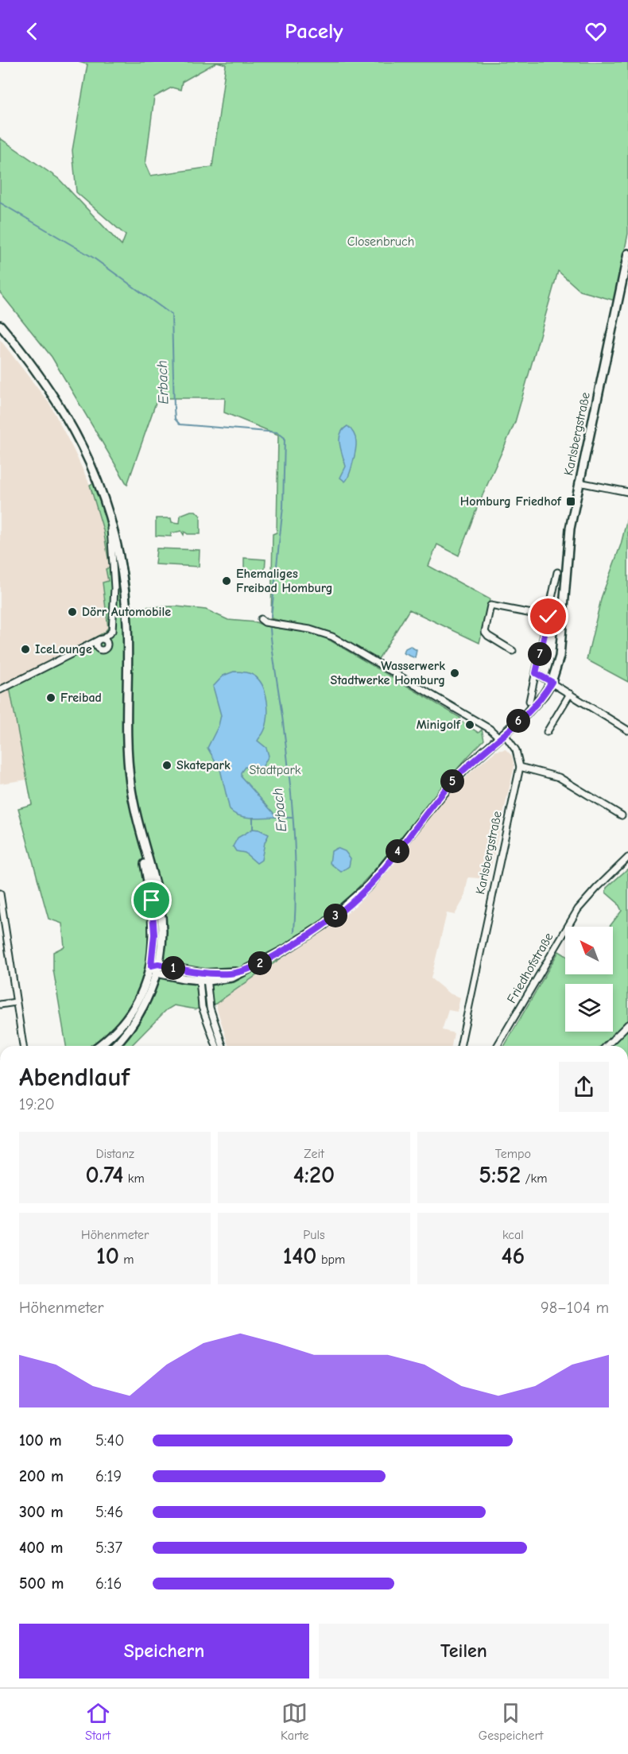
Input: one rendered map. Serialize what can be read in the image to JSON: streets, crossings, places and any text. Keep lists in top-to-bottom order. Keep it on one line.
{"streets":{"main road":["Karlsbergstraße"],"street":["Friedhofstraße"]},"water":["Erbach"],"parks":["Closenbruch","Stadtpark"],"places":{"transit":["Homburg Friedhof"],"other":["Ehemaliges Freibad Homburg","Dörr Automobile","IceLounge","Wasserwerk Stadtwerke Homburg","Freibad","Minigolf","Skatepark"]},"north":"top left","page":{"header":"Pacely","pins":["7","6","5","4","3","2","1"],"heading":["Abendlauf","19:20"],"stats":[["Distanz","0.74 km"],["Zeit","4:20"],["Tempo","5:52 /km"],["Höhenmeter","10 m"],["Puls","140 bpm"],["kcal","46"]],"chart":["Höhenmeter","98–104 m"],"list":[{"name":"100 m","note":"5:40"},{"name":"200 m","note":"6:19"},{"name":"300 m","note":"5:46"},{"name":"400 m","note":"5:37"},{"name":"500 m","note":"6:16"}],"buttons":["Speichern","Teilen"],"tabs":["Start","Karte","Gespeichert"]}}
